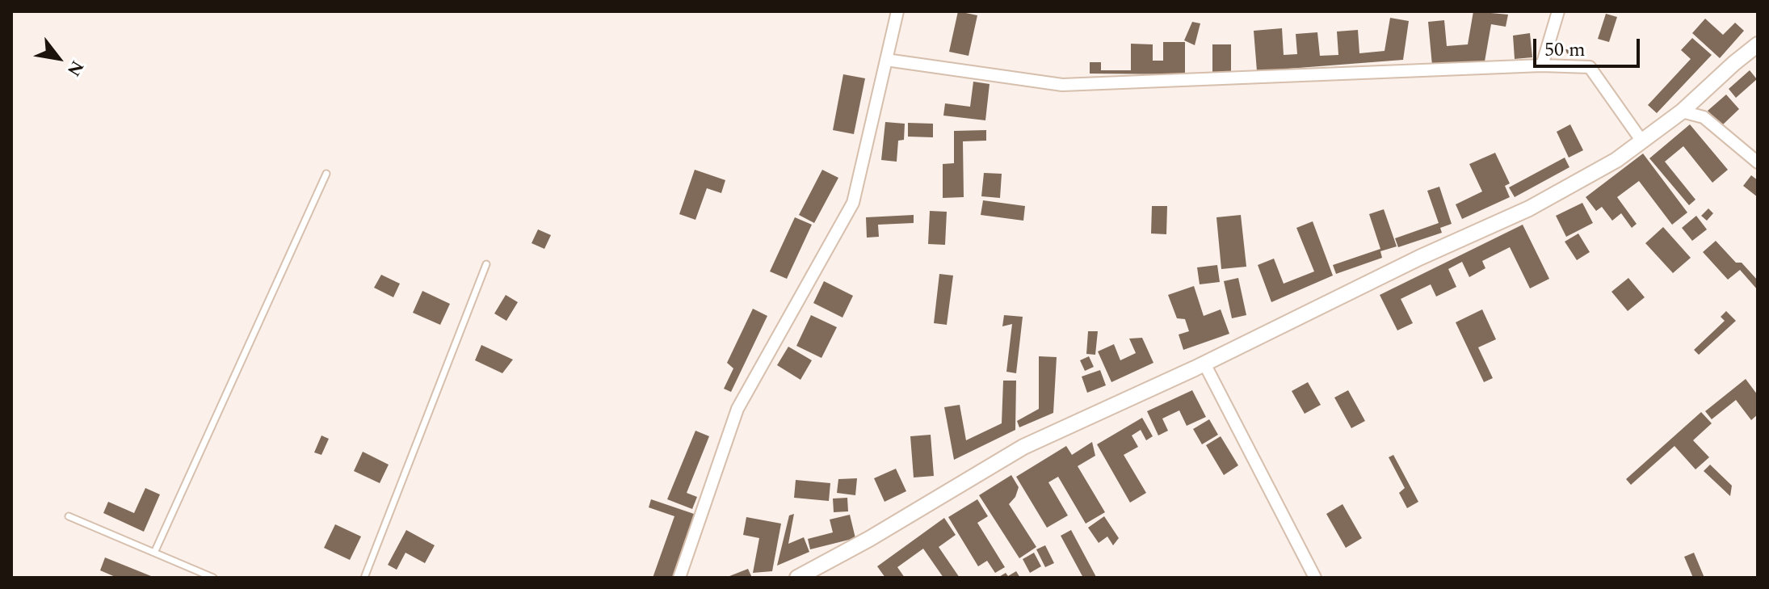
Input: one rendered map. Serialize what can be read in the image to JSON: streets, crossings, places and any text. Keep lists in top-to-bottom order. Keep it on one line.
{"scale_bar":"50 m","north":"bottom right"}
